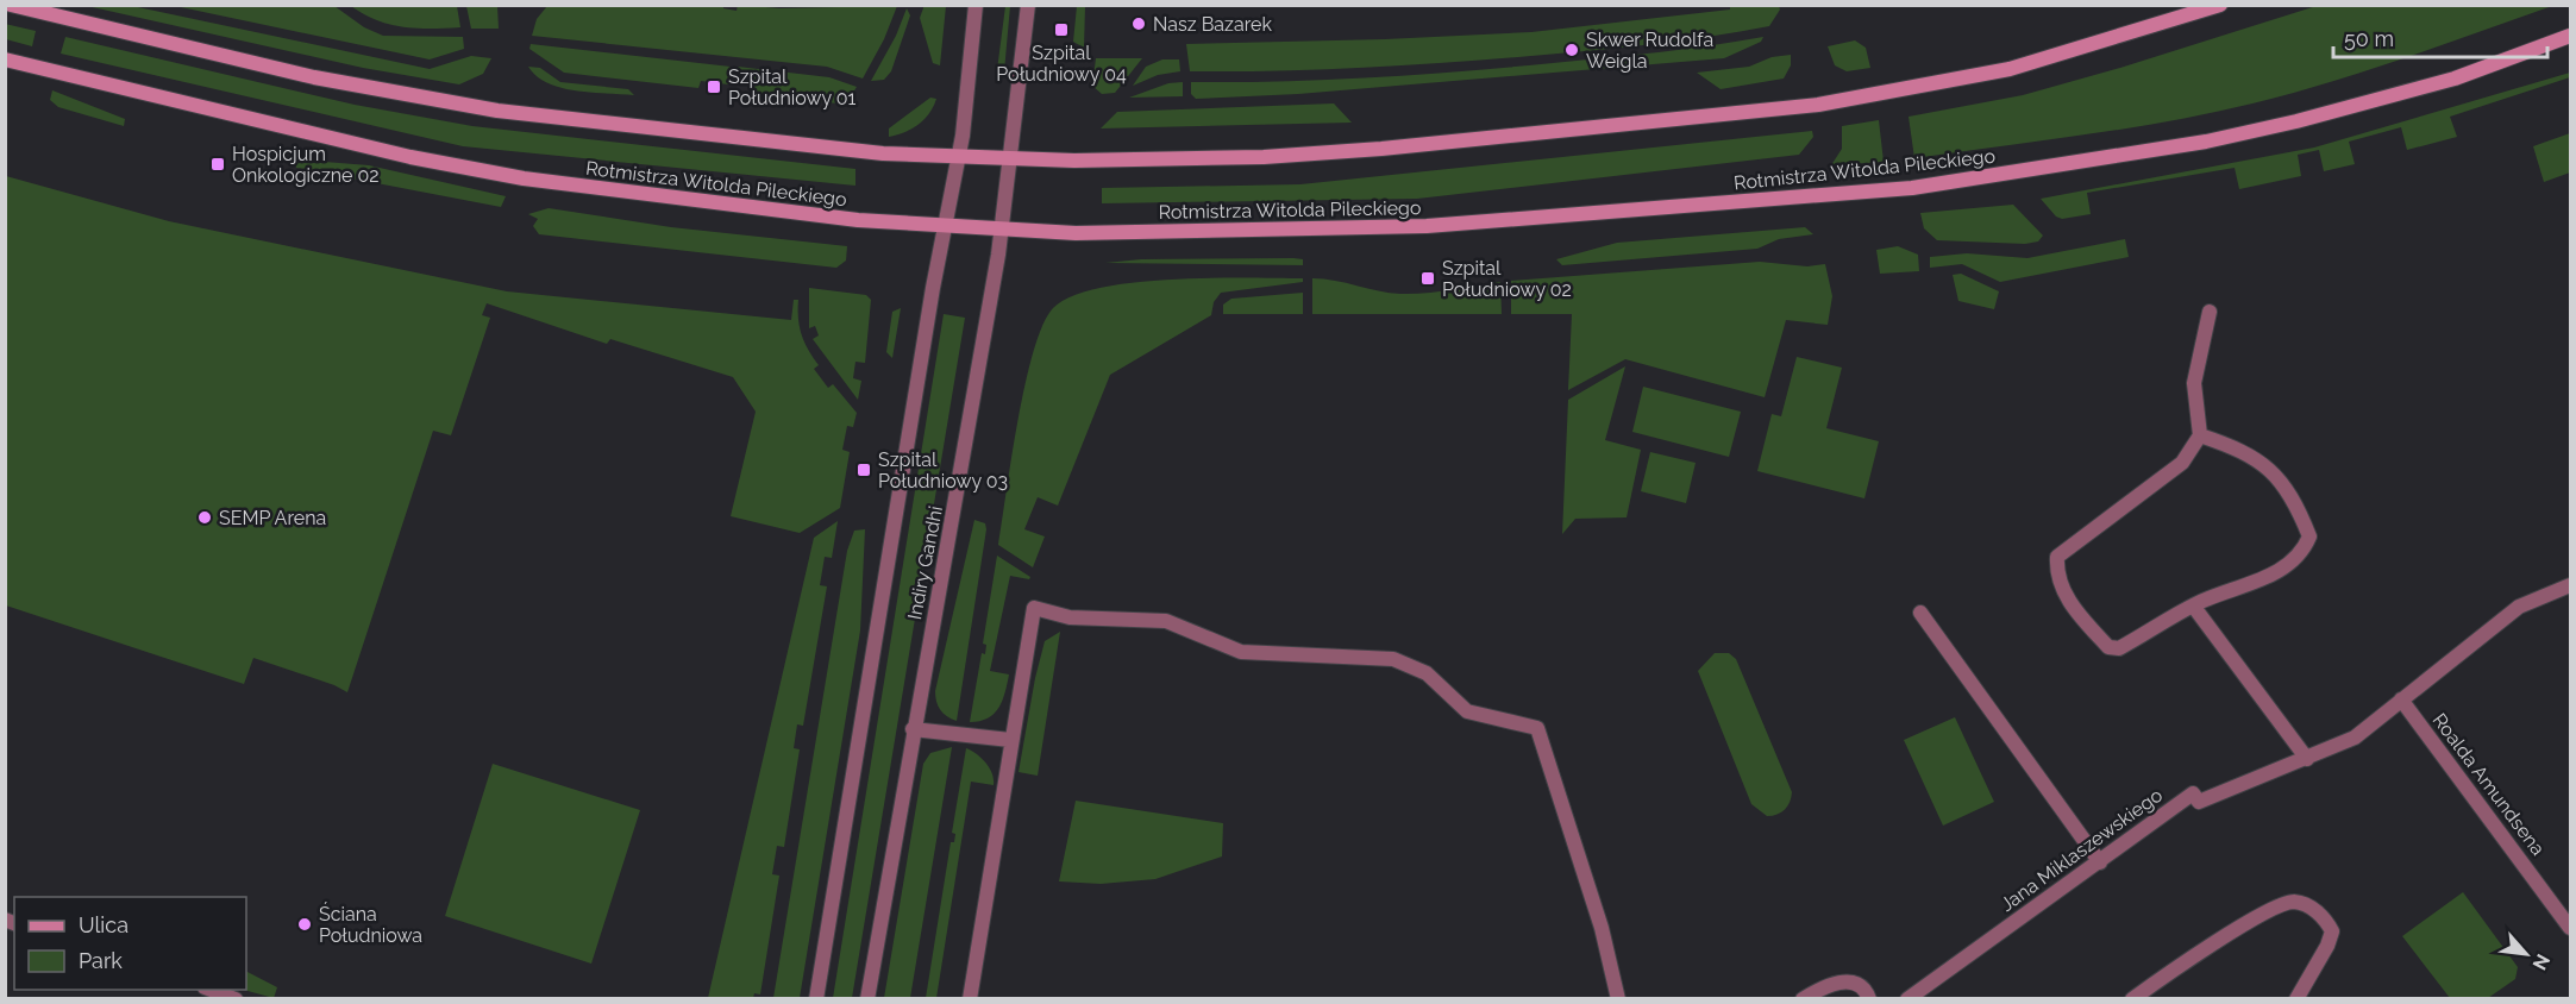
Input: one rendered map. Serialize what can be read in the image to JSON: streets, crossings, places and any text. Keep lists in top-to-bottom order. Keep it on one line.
{"streets":{"main road":["Rotmistrza Witolda Pileckiego"],"street":["Indiry Gandhi","Roalda Amundsena","Jana Miklaszewskiego"]},"crossings":[["Rotmistrza Witolda Pileckiego","Indiry Gandhi"],["Roalda Amundsena","Jana Miklaszewskiego"]],"places":{"other":["Nasz Bazarek","Skwer Rudolfa Weigla","SEMP Arena","Ściana Południowa"],"transit":["Szpital Południowy 04","Szpital Południowy 01","Hospicjum Onkologiczne 02","Szpital Południowy 02","Szpital Południowy 03"]},"legend":["Ulica","Park"],"scale_bar":"50 m","north":"bottom right"}
